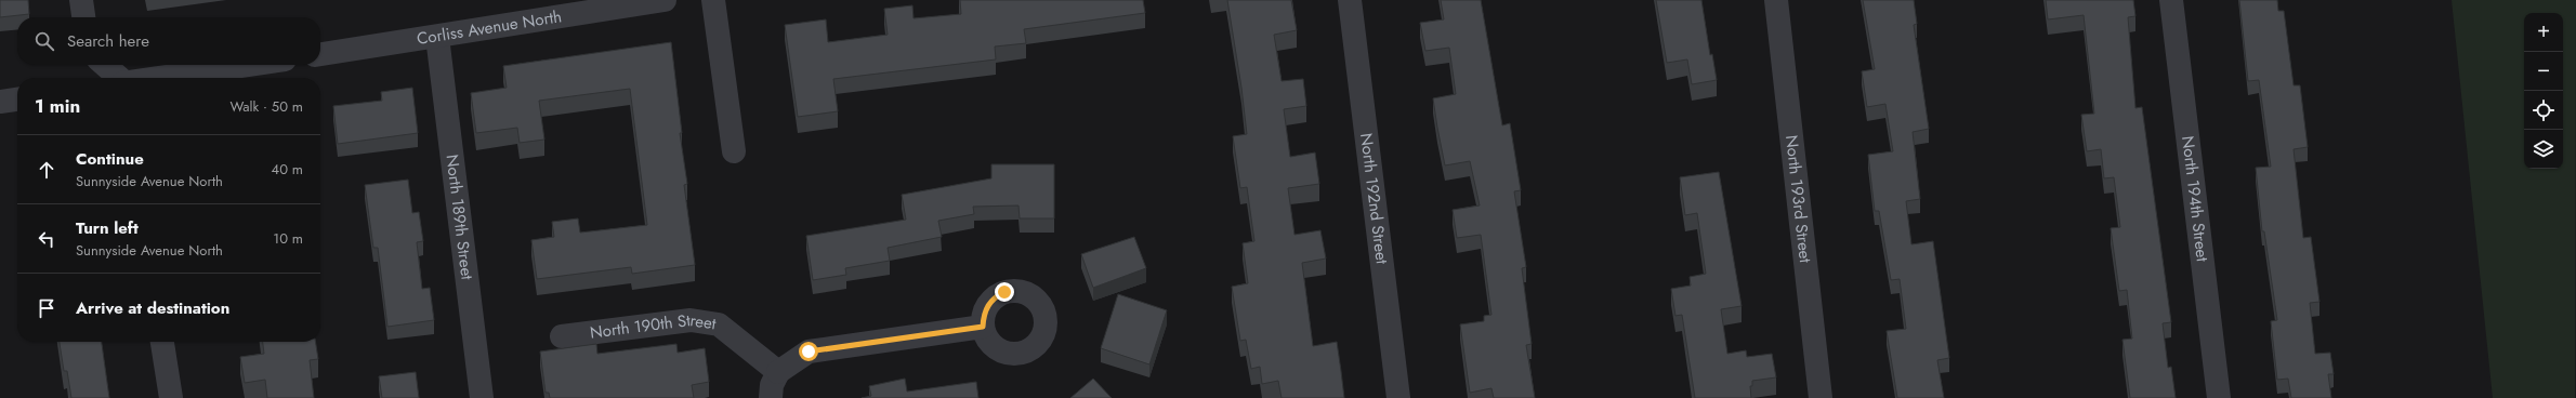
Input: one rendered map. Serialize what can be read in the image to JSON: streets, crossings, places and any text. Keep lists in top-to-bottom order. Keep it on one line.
{"streets":{"street":["Corliss Avenue North","North 192nd Street","North 193rd Street","North 194th Street","North 189th Street","North 190th Street"]},"crossings":[["Corliss Avenue North","North 189th Street"]],"page":{"map_buttons":["+","−"],"search":"Search here","heading":["1 min","Walk · 50 m"],"list":[["Continue","Sunnyside Avenue North","40 m"],["Turn left","Sunnyside Avenue North","10 m"],"Arrive at destination"]}}
